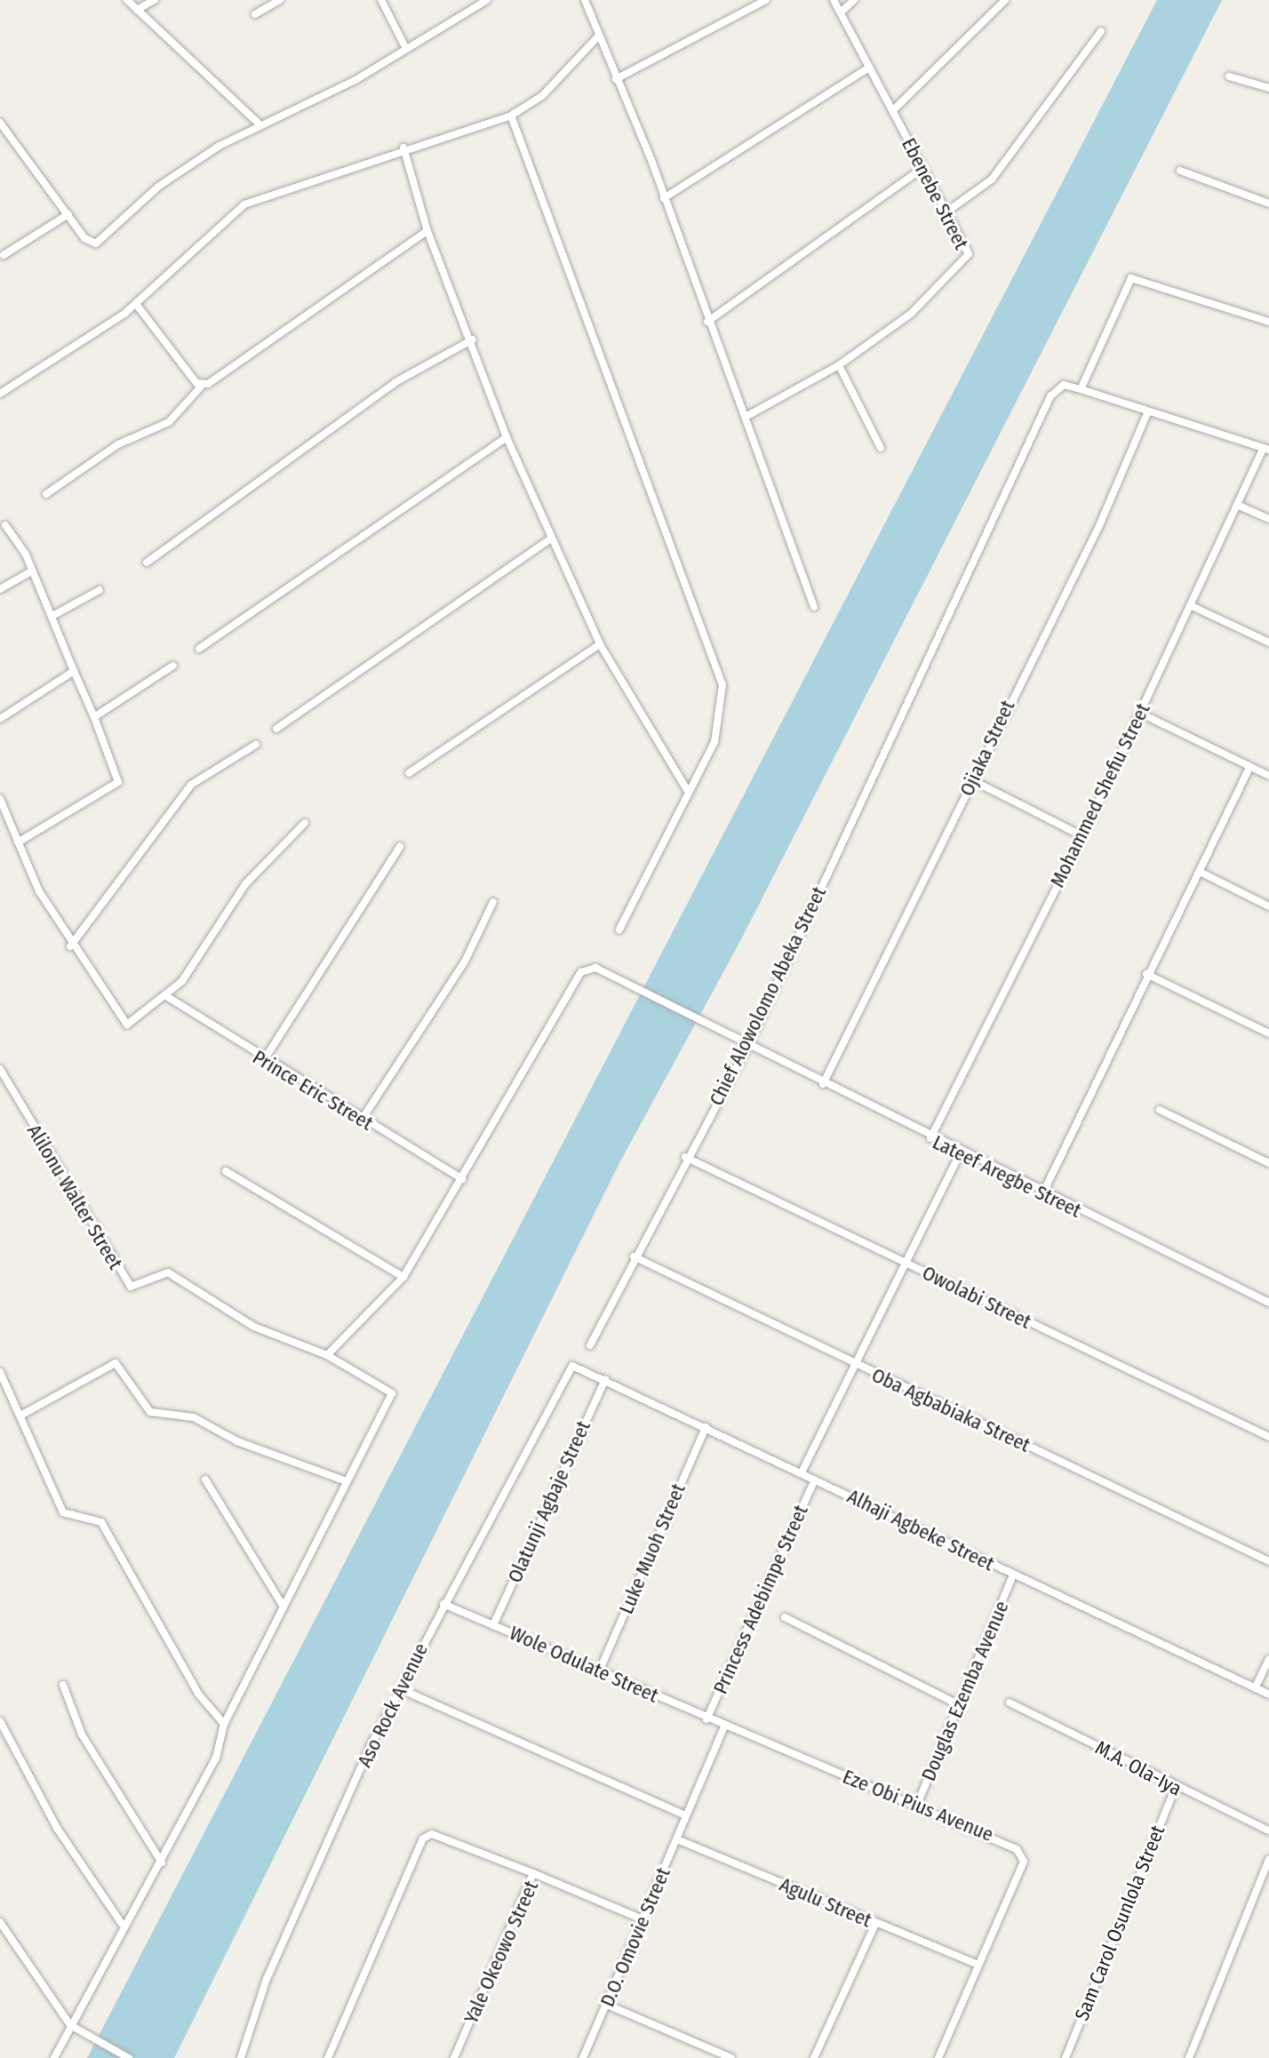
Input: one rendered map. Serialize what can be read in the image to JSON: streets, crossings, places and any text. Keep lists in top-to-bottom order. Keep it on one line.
{"streets":{"street":["Ebenebe Street","Ojiaka Street","Mohammed Shefiu Street","Chief Alowolomo Abeka Street","Prince Eric Street","Lateef Aregbe Street","Alilonu Walter Street","Owolabi Street","Oba Agbabiaka Street","Olatunji Agbaje Street","Alhaji Agbeke Street","Luke Muoh Street","Princess Adebimpe Street","Wole Odulate Street","Douglas Ezemba Avenue","Aso Rock Avenue","M.A. Ola-Iya","Eze Obi Pius Avenue","Agulu Street","Sam Carol Osunlola Street","D.O. Omovie Street","Yale Okeowo Street"]},"crossings":[["Ojiaka Street","Lateef Aregbe Street"],["Mohammed Shefiu Street","Lateef Aregbe Street"],["Chief Alowolomo Abeka Street","Lateef Aregbe Street"],["Chief Alowolomo Abeka Street","Owolabi Street"],["Chief Alowolomo Abeka Street","Oba Agbabiaka Street"],["Prince Eric Street","Lateef Aregbe Street"],["Lateef Aregbe Street","Alilonu Walter Street"],["Olatunji Agbaje Street","Alhaji Agbeke Street"],["Olatunji Agbaje Street","Wole Odulate Street"],["Alhaji Agbeke Street","Luke Muoh Street"],["Alhaji Agbeke Street","Princess Adebimpe Street"],["Alhaji Agbeke Street","Douglas Ezemba Avenue"],["Alhaji Agbeke Street","Aso Rock Avenue"],["Luke Muoh Street","Wole Odulate Street"],["Princess Adebimpe Street","Wole Odulate Street"],["Wole Odulate Street","Aso Rock Avenue"],["Wole Odulate Street","Eze Obi Pius Avenue"],["Wole Odulate Street","D.O. Omovie Street"],["Douglas Ezemba Avenue","Eze Obi Pius Avenue"],["M.A. Ola-Iya","Sam Carol Osunlola Street"],["Eze Obi Pius Avenue","Agulu Street"],["Eze Obi Pius Avenue","D.O. Omovie Street"],["Agulu Street","D.O. Omovie Street"],["D.O. Omovie Street","Yale Okeowo Street"]]}
